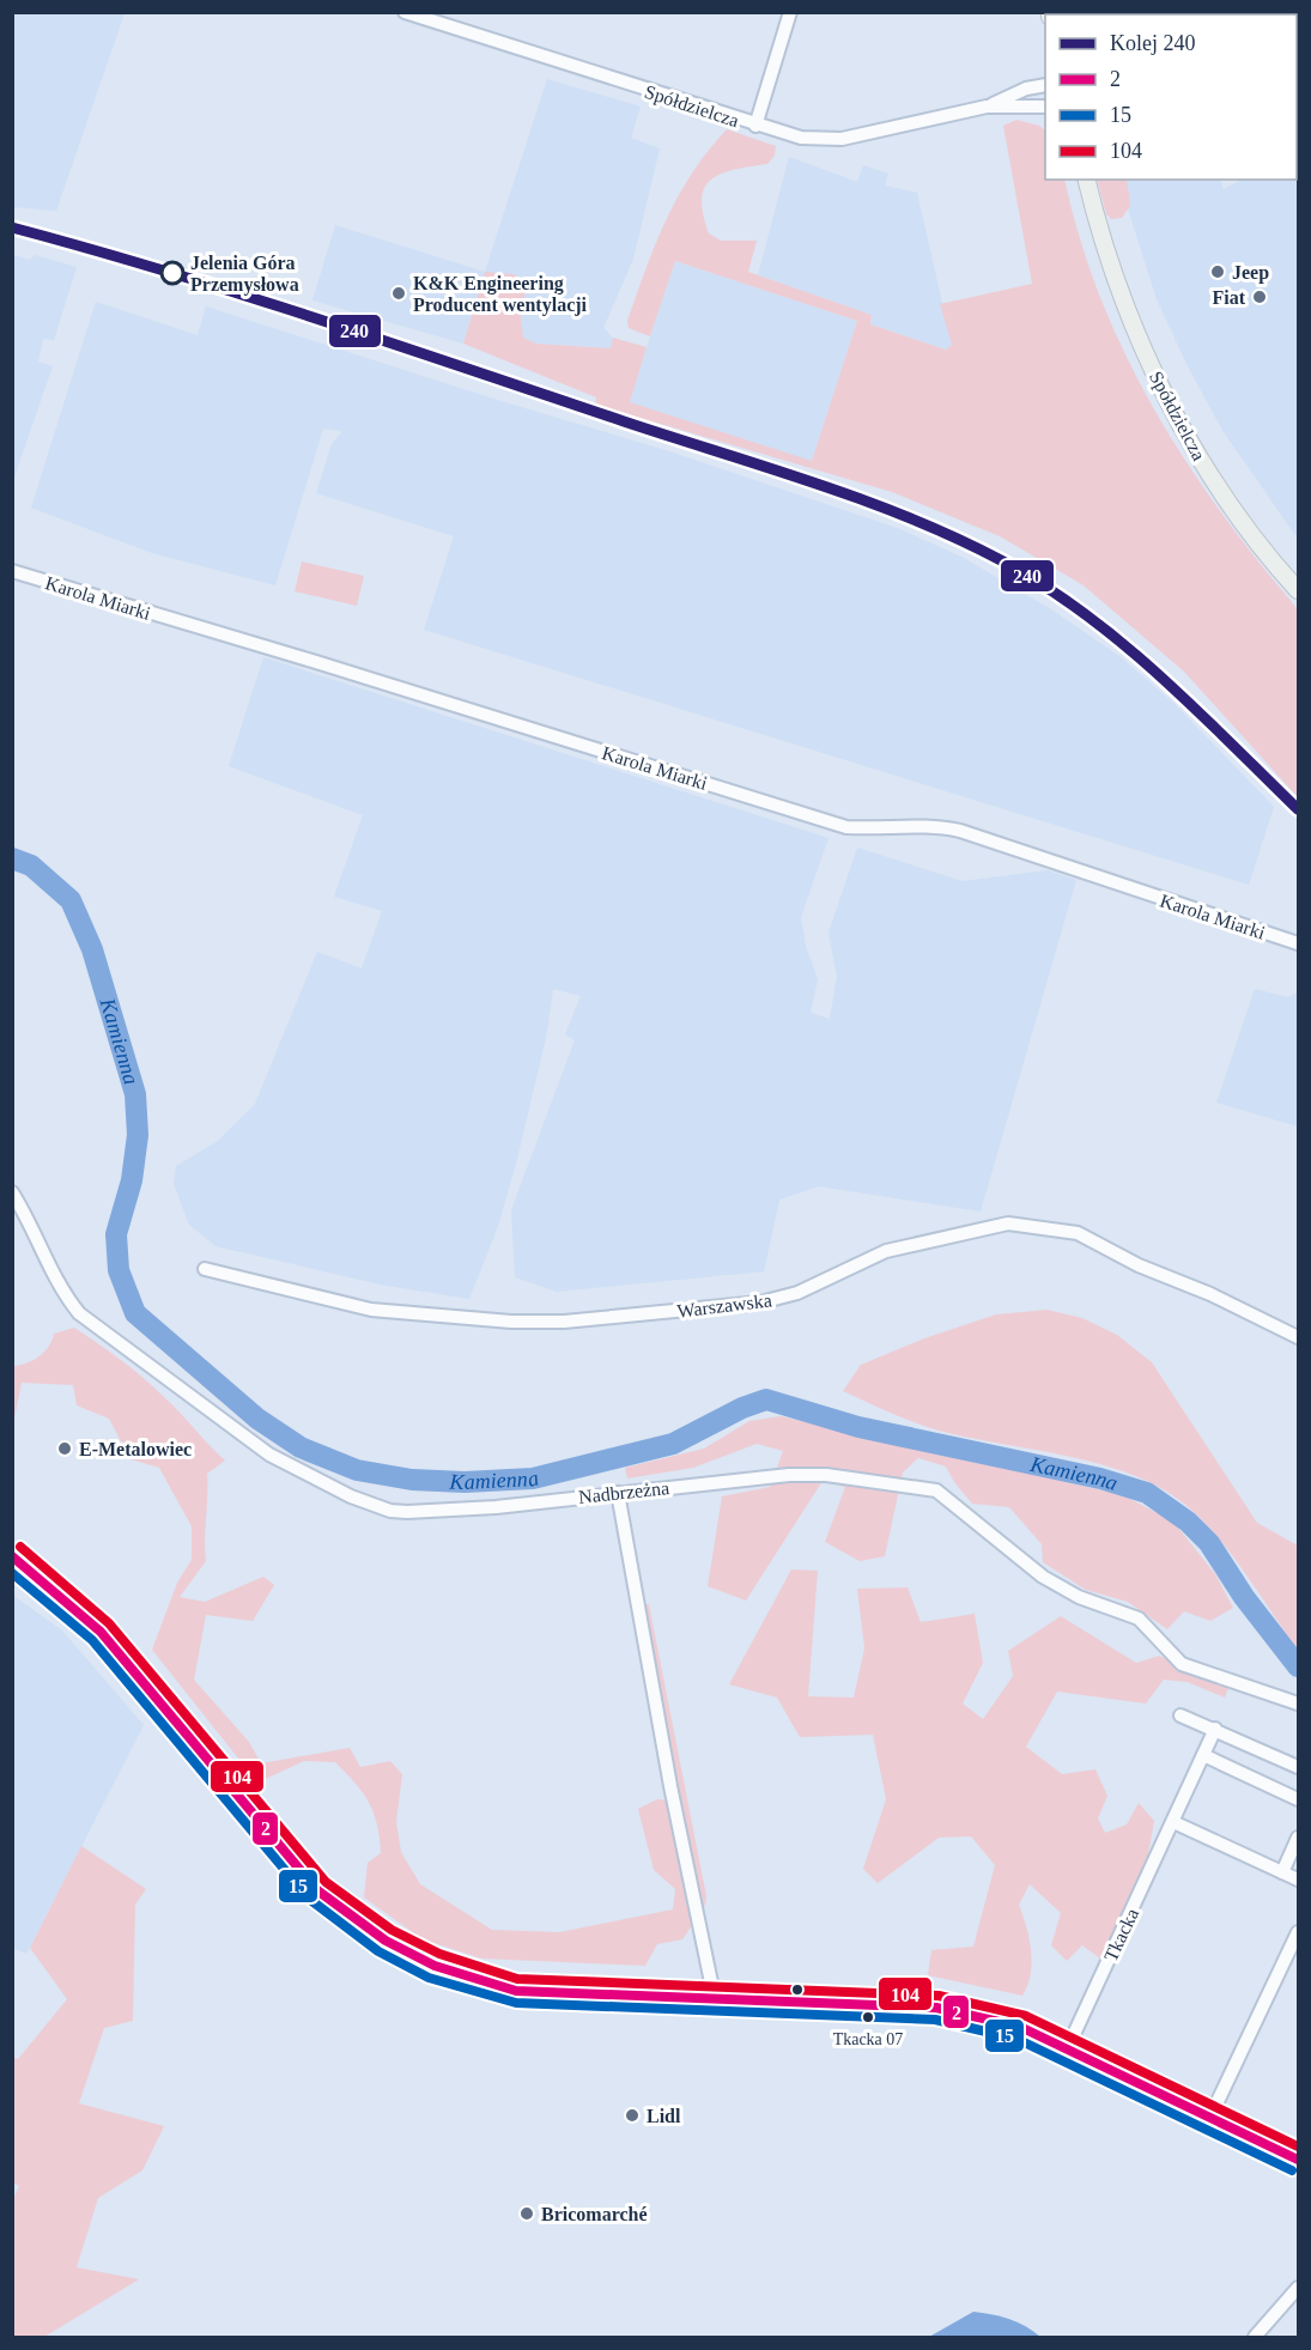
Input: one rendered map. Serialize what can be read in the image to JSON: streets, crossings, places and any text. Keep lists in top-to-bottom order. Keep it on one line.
{"streets":{"main road":["Spółdzielcza"],"street":["Karola Miarki","Warszawska","Nadbrzeżna","Tkacka"]},"water":["Kamienna"],"places":["Jeep","Jelenia Góra Przemysłowa","K&K Engineering Producent wentylacji","Fiat","E-Metalowiec","Tkacka 07","Lidl","Bricomarché"],"lines":["rail line 240","transit line 104","transit line 2","transit line 15"],"legend":["Kolej 240","2","15","104"]}
